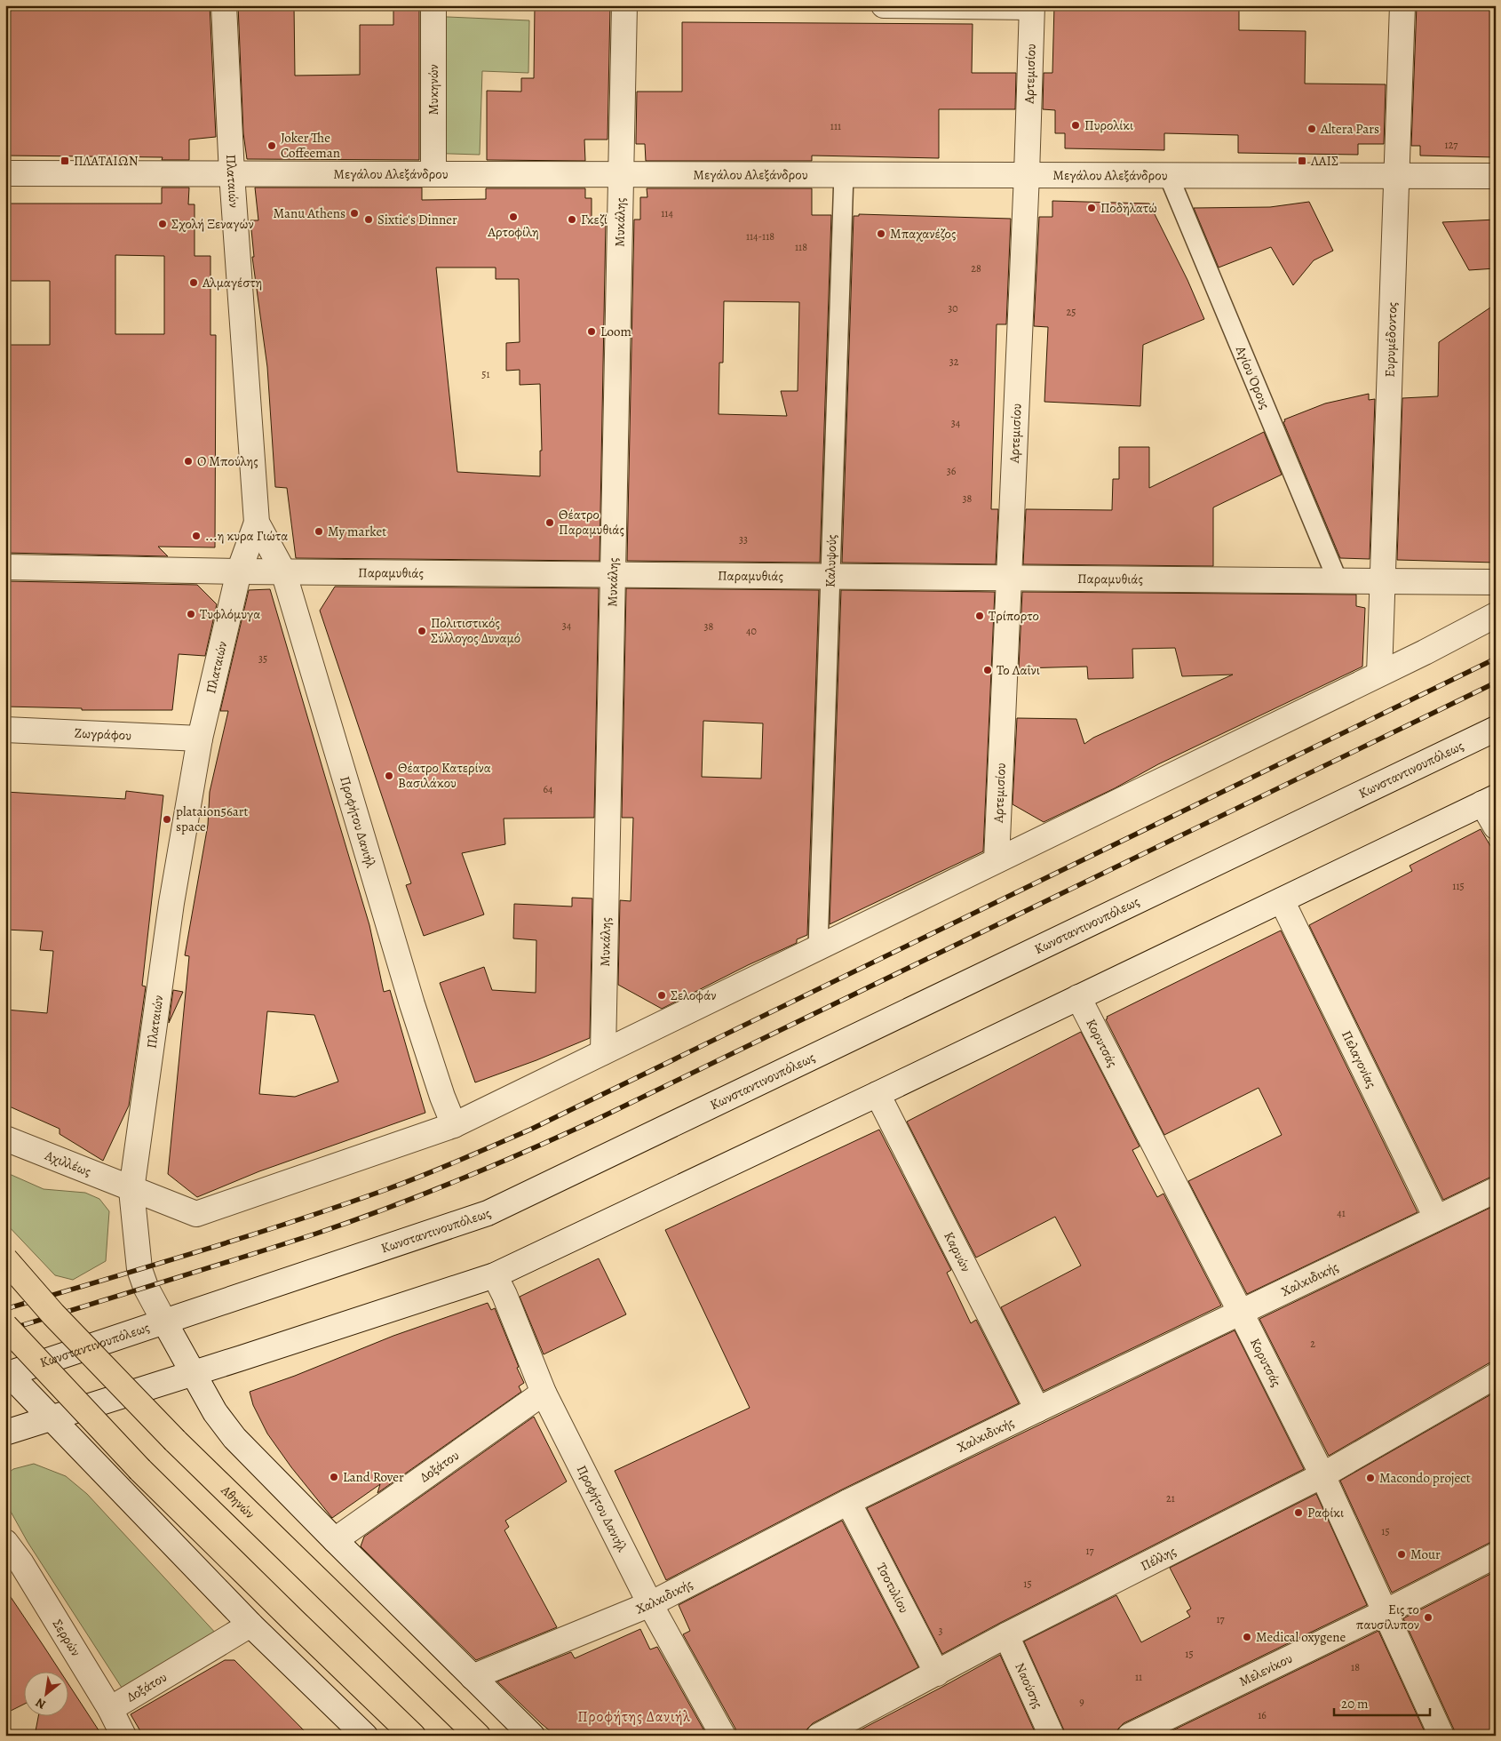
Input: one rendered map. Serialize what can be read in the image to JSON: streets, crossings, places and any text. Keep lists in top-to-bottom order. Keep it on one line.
{"streets":{"highway":["Αθηνών"],"street":["Αρτεμισίου","Μυκηνών","Μεγάλου Αλεξάνδρου","Πλαταιών","Μυκάλης","Ευρυμέδοντος","Παραμυθιάς","Ζωγράφου","Κωνσταντινουπόλεως","Προφήτου Δανιήλ","Κορυτσάς","Πελαγονίας","Αχιλλέως","Καρυών","Χαλκιδικής","Δοξάτου","Πέλλης","Τσοτυλίου","Σερρών","Μελενίκου","Ναούσης"],"lane":["Αγίου Όρους","Καλυψούς"]},"crossings":[["Αρτεμισίου","Μεγάλου Αλεξάνδρου"],["Αρτεμισίου","Παραμυθιάς"],["Μυκηνών","Μεγάλου Αλεξάνδρου"],["Μεγάλου Αλεξάνδρου","Πλαταιών"],["Μεγάλου Αλεξάνδρου","Μυκάλης"],["Μεγάλου Αλεξάνδρου","Ευρυμέδοντος"],["Μεγάλου Αλεξάνδρου","Αγίου Όρους"],["Μεγάλου Αλεξάνδρου","Καλυψούς"],["Πλαταιών","Παραμυθιάς"],["Πλαταιών","Ζωγράφου"],["Πλαταιών","Κωνσταντινουπόλεως"],["Πλαταιών","Προφήτου Δανιήλ"],["Πλαταιών","Αχιλλέως"],["Μυκάλης","Παραμυθιάς"],["Ευρυμέδοντος","Παραμυθιάς"],["Αγίου Όρους","Παραμυθιάς"],["Καλυψούς","Παραμυθιάς"],["Παραμυθιάς","Προφήτου Δανιήλ"],["Προφήτου Δανιήλ","Χαλκιδικής"],["Προφήτου Δανιήλ","Δοξάτου"],["Κορυτσάς","Χαλκιδικής"],["Κορυτσάς","Πέλλης"],["Κορυτσάς","Μελενίκου"],["Πελαγονίας","Χαλκιδικής"],["Καρυών","Χαλκιδικής"],["Χαλκιδικής","Τσοτυλίου"],["Δοξάτου","Σερρών"],["Πέλλης","Τσοτυλίου"],["Πέλλης","Ναούσης"]],"districts":["Προφήτης Δανιήλ"],"places":{"other":["Πυρολίκι","Altera Pars","Joker The Coffeeman","Ποδηλατώ","Manu Athens","Αρτοφίλη","Sixtie's Dinner","Γκεζί","Σχολή Ξεναγών","Μπαχανέζος","Αλμαγέστη","Loom","Ο Μπούλης","Θέατρο Παραμυθιάς","My market","...η κυρα Γιώτα","Τυφλόμυγα","Τρίπορτο","Πολιτιστικός Σύλλογος Δυναμό","Το Λαΐνι","Θέατρο Κατερίνα Βασιλάκου","plataion56art space","Σελοφάν","Land Rover","Macondo project","Ραφίκι","Mour","Εις το παυσίλυπον","Medical oxygene"],"transit":["ΠΛΑΤΑΙΩΝ","ΛΑΙΣ"]},"house_numbers":["111","127","114","114-118","118","28","30","25","32","51","34","36","38","33","34","38","40","35","64","115","41","2","21","15","17","15","17","3","15","18","11","9","16"],"scale_bar":"20 m","north":"bottom left"}
